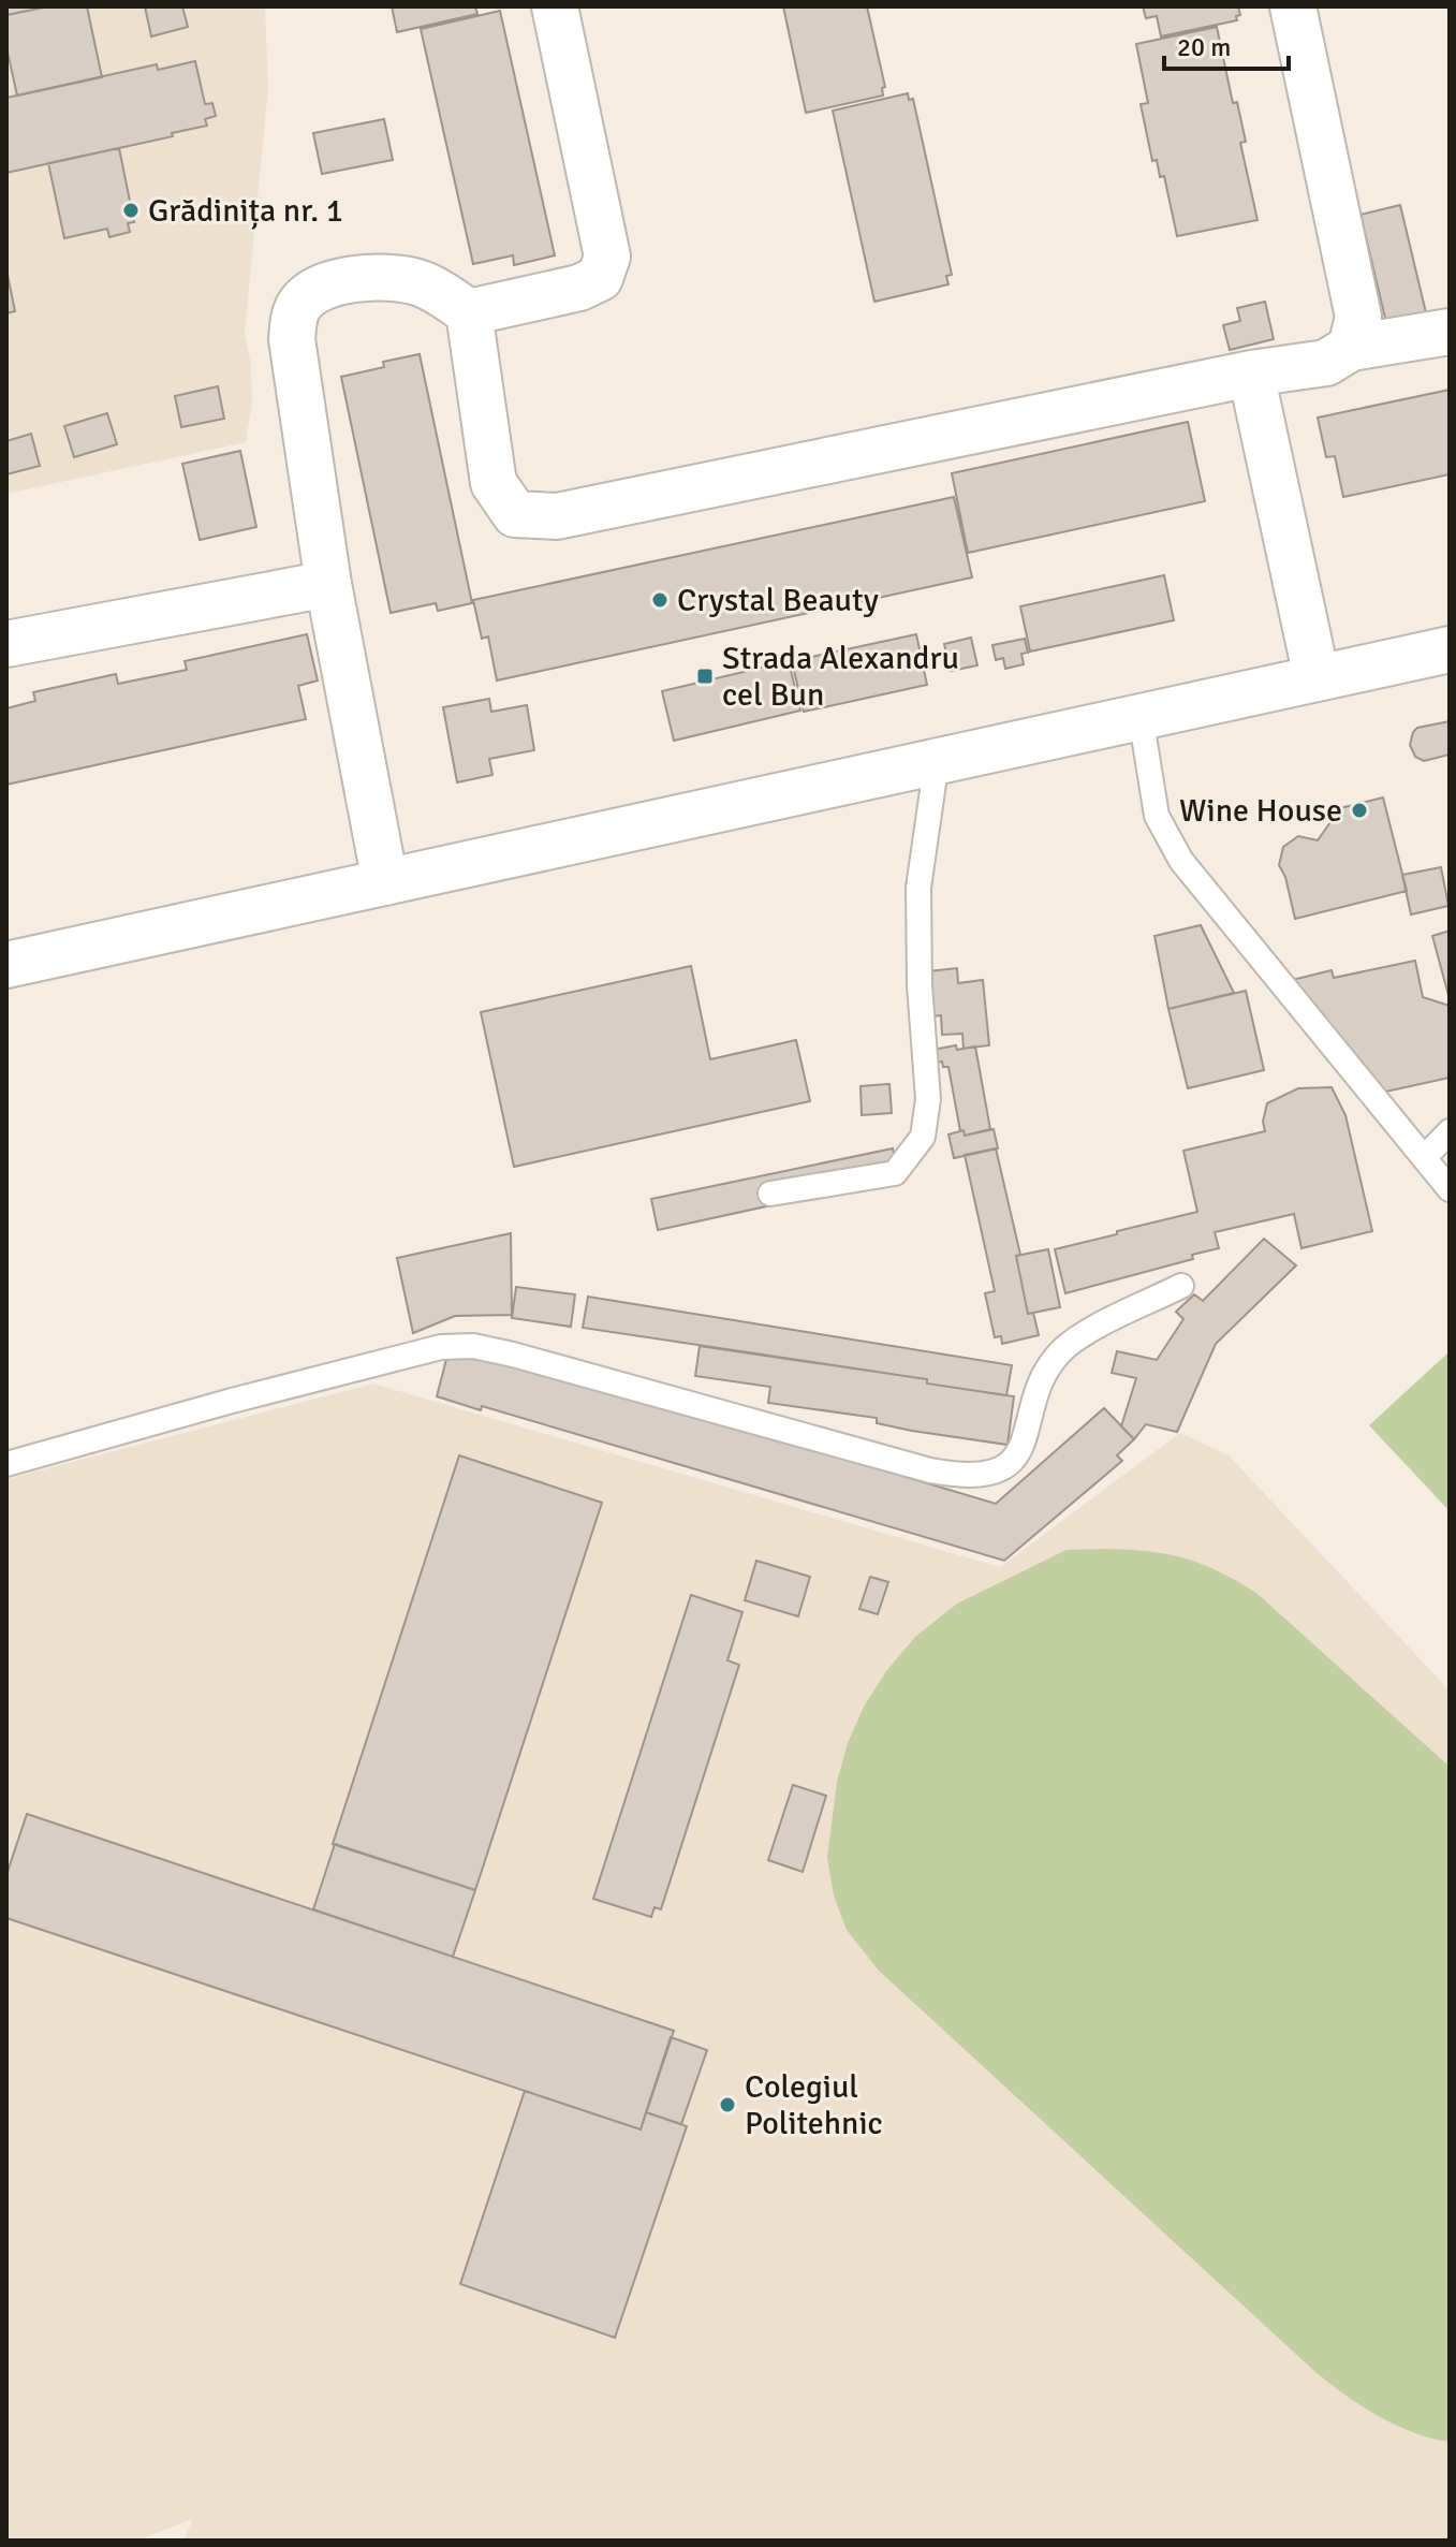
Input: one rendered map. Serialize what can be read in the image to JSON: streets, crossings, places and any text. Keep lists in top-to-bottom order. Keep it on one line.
{"places":{"other":["Grădinița nr. 1","Crystal Beauty","Wine House","Colegiul Politehnic"],"transit":["Strada Alexandru cel Bun"]},"scale_bar":"20 m"}
